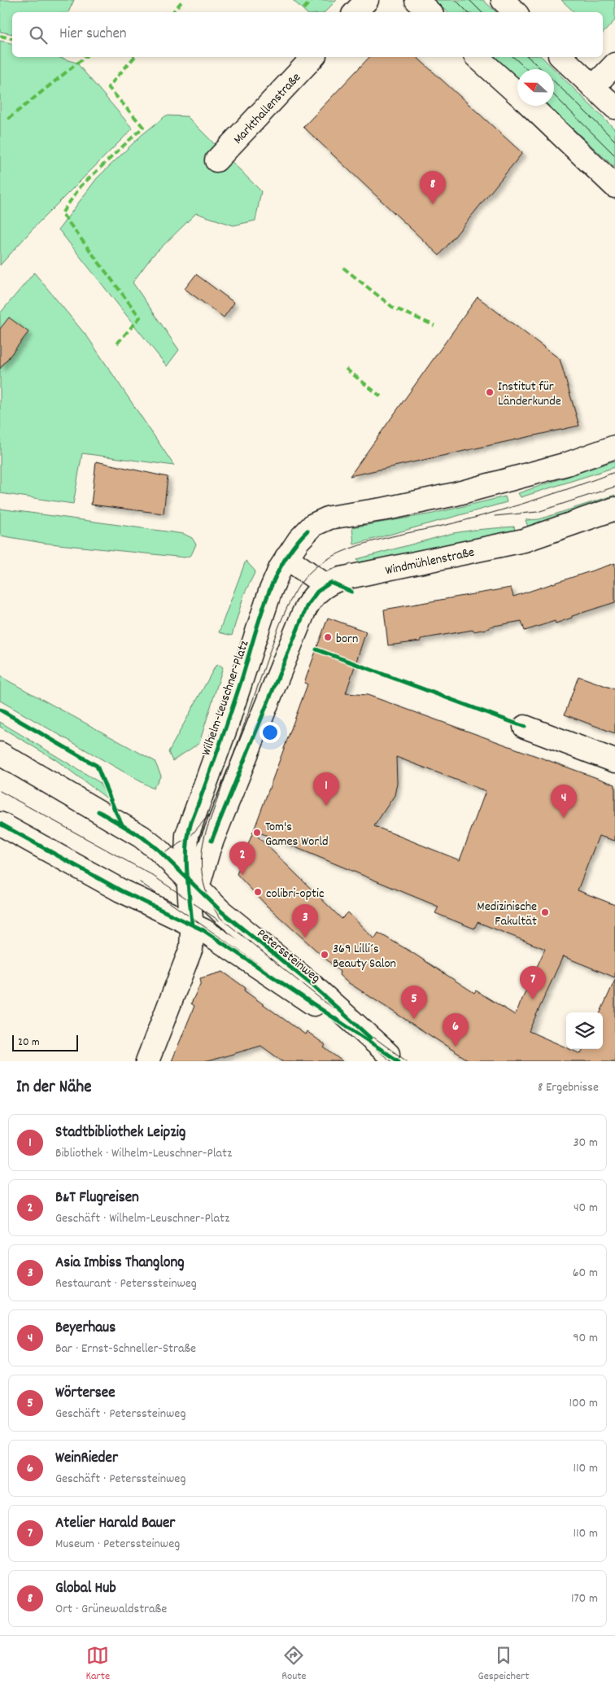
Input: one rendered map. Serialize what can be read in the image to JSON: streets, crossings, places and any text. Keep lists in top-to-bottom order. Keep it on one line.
{"streets":{"street":["Markthallenstraße","Windmühlenstraße","Wilhelm-Leuschner-Platz","Peterssteinweg"]},"crossings":[["Windmühlenstraße","Wilhelm-Leuschner-Platz"],["Wilhelm-Leuschner-Platz","Peterssteinweg"]],"places":["Institut für Länderkunde","born","Tom's Games World","colibri-optic","Medizinische Fakultät","369 Lilli´s Beauty Salon"],"scale_bar":"20 m","north":"left","page":{"search":"Hier suchen","pins":["8","1","4","2","3","7","5","6"],"scale":"20 m","heading":["In der Nähe","8 Ergebnisse"],"list":[{"mark":"1","name":"Stadtbibliothek Leipzig","note":"Bibliothek · Wilhelm-Leuschner-Platz","value":"30 m"},{"mark":"2","name":"B&T Flugreisen","note":"Geschäft · Wilhelm-Leuschner-Platz","value":"40 m"},{"mark":"3","name":"Asia Imbiss Thanglong","note":"Restaurant · Peterssteinweg","value":"60 m"},{"mark":"4","name":"Beyerhaus","note":"Bar · Ernst-Schneller-Straße","value":"90 m"},{"mark":"5","name":"Wörtersee","note":"Geschäft · Peterssteinweg","value":"100 m"},{"mark":"6","name":"WeinRieder","note":"Geschäft · Peterssteinweg","value":"110 m"},{"mark":"7","name":"Atelier Harald Bauer","note":"Museum · Peterssteinweg","value":"110 m"},{"mark":"8","name":"Global Hub","note":"Ort · Grünewaldstraße","value":"170 m"}],"nav":["Karte","Route","Gespeichert"]}}
